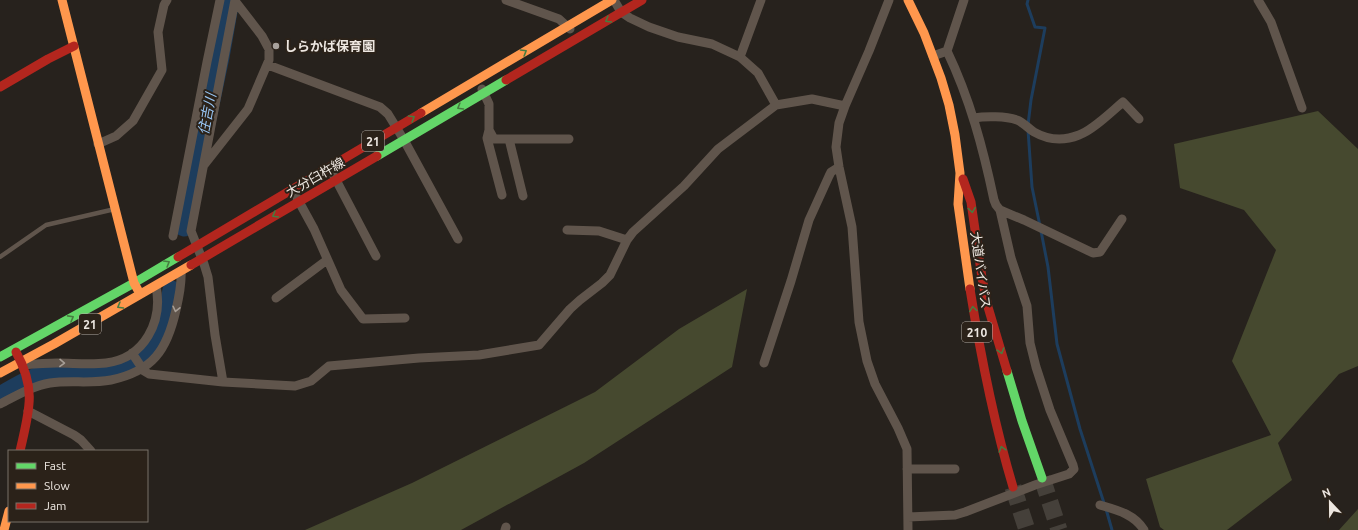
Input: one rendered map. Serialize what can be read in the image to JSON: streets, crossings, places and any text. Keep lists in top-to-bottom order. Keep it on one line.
{"streets":{"main road":["21","大分臼杵線","大道バイパス","210"]},"water":["住吉川"],"places":["しらかば保育園"],"legend":["Fast","Slow","Jam"],"north":"top"}
